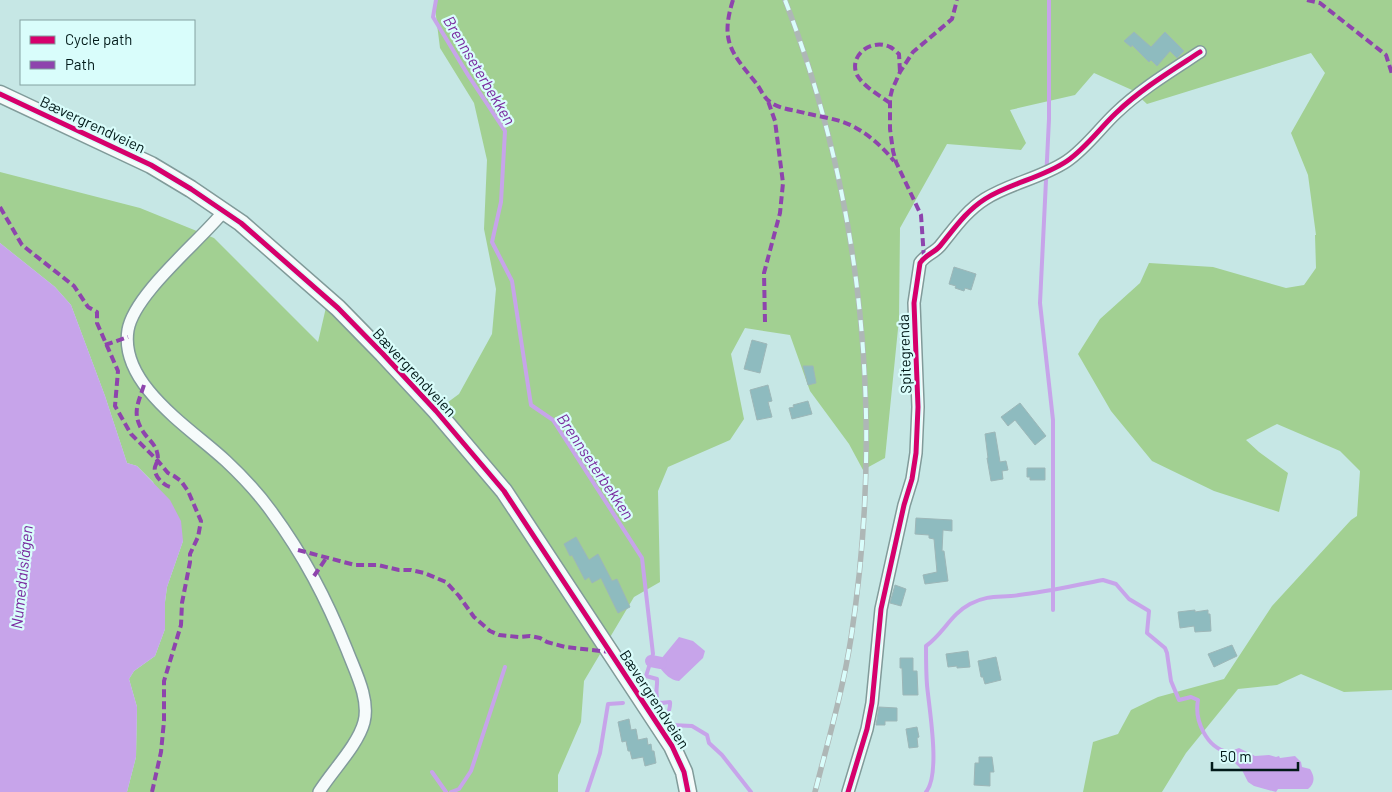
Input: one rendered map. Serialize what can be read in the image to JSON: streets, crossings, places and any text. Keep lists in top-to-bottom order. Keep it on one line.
{"streets":{"main road":["Bævergrendveien"],"street":["Spitegrenda"]},"water":["Brennseterbekken","Numedalslågen"],"legend":["Cycle path","Path"],"scale_bar":"50 m"}
